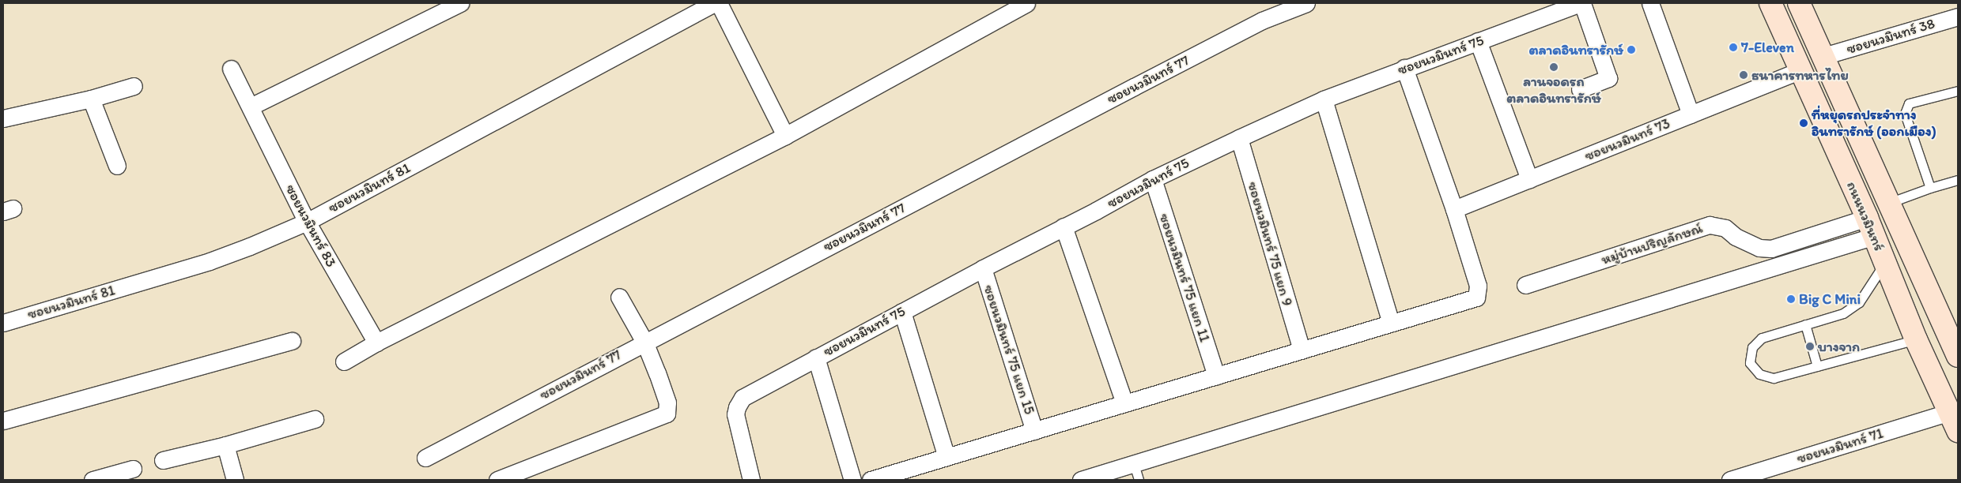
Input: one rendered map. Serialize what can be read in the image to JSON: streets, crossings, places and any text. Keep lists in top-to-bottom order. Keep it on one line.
{"streets":{"main road":["ถนนนวมินทร์"],"street":["ซอยนวมินทร์ 38","ซอยนวมินทร์ 75","ซอยนวมินทร์ 77","ซอยนวมินทร์ 73","ซอยนวมินทร์ 81","ซอยนวมินทร์ 83","ซอยนวมินทร์ 75 แยก 9","หมู่บ้านปริญลักษณ์","ซอยนวมินทร์ 75 แยก 11","ซอยนวมินทร์ 75 แยก 15","ซอยนวมินทร์ 71"]},"crossings":[["ซอยนวมินทร์ 38","ถนนนวมินทร์"],["ซอยนวมินทร์ 75","ซอยนวมินทร์ 75 แยก 9"],["ซอยนวมินทร์ 75","ซอยนวมินทร์ 75 แยก 11"],["ซอยนวมินทร์ 75","ซอยนวมินทร์ 75 แยก 15"],["ซอยนวมินทร์ 73","ถนนนวมินทร์"],["ซอยนวมินทร์ 81","ซอยนวมินทร์ 83"],["ถนนนวมินทร์","หมู่บ้านปริญลักษณ์"],["ถนนนวมินทร์","ซอยนวมินทร์ 71"]],"places":["7-Eleven","ตลาดอินทรารักษ์","ลานจอดรถ ตลาดอินทรารักษ์","ธนาคารทหารไทย","ที่หยุดรถประจำทาง อินทรารักษ์ (ออกเมือง)","Big C Mini","บางจาก"]}
